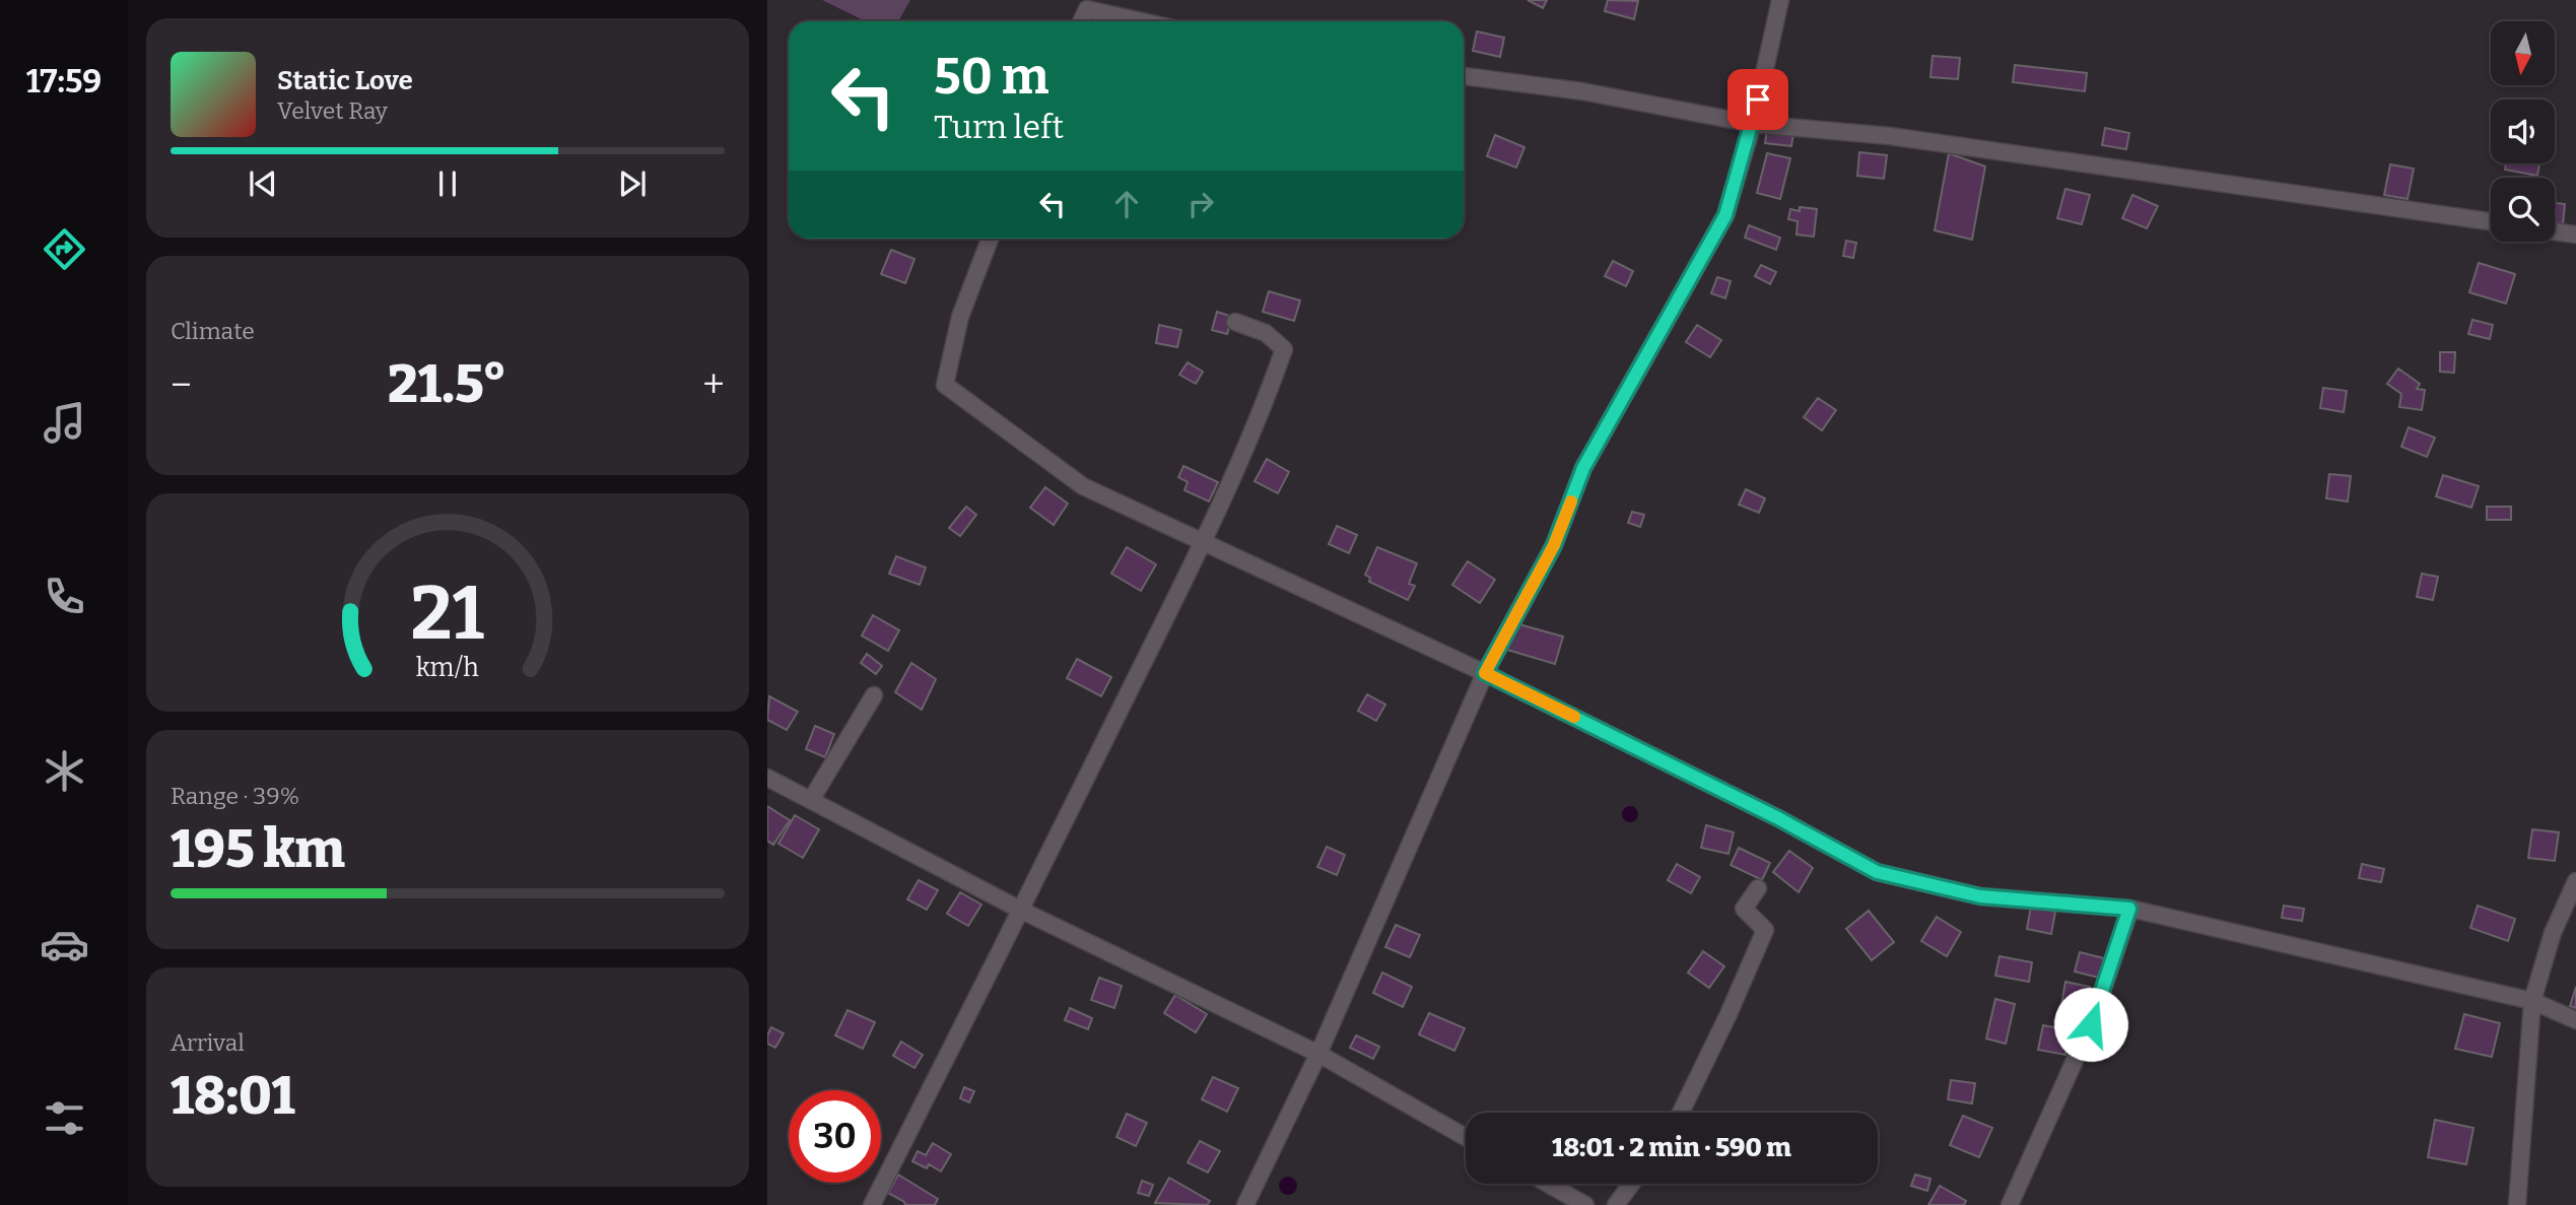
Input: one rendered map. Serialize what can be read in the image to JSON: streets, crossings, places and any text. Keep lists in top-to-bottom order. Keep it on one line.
{"north":"bottom","page":{"tabs":"17:59","turn":["50 m","Turn left"],"song":["Static Love","Velvet Ray"],"tile":["Climate",["Range · 39%","195 km"],["Arrival","18:01"]],"heat":["−","21.5°","+"],"limit":"30","trip":"18:01 · 2 min · 590 m","gauge":["21","km/h"]}}
